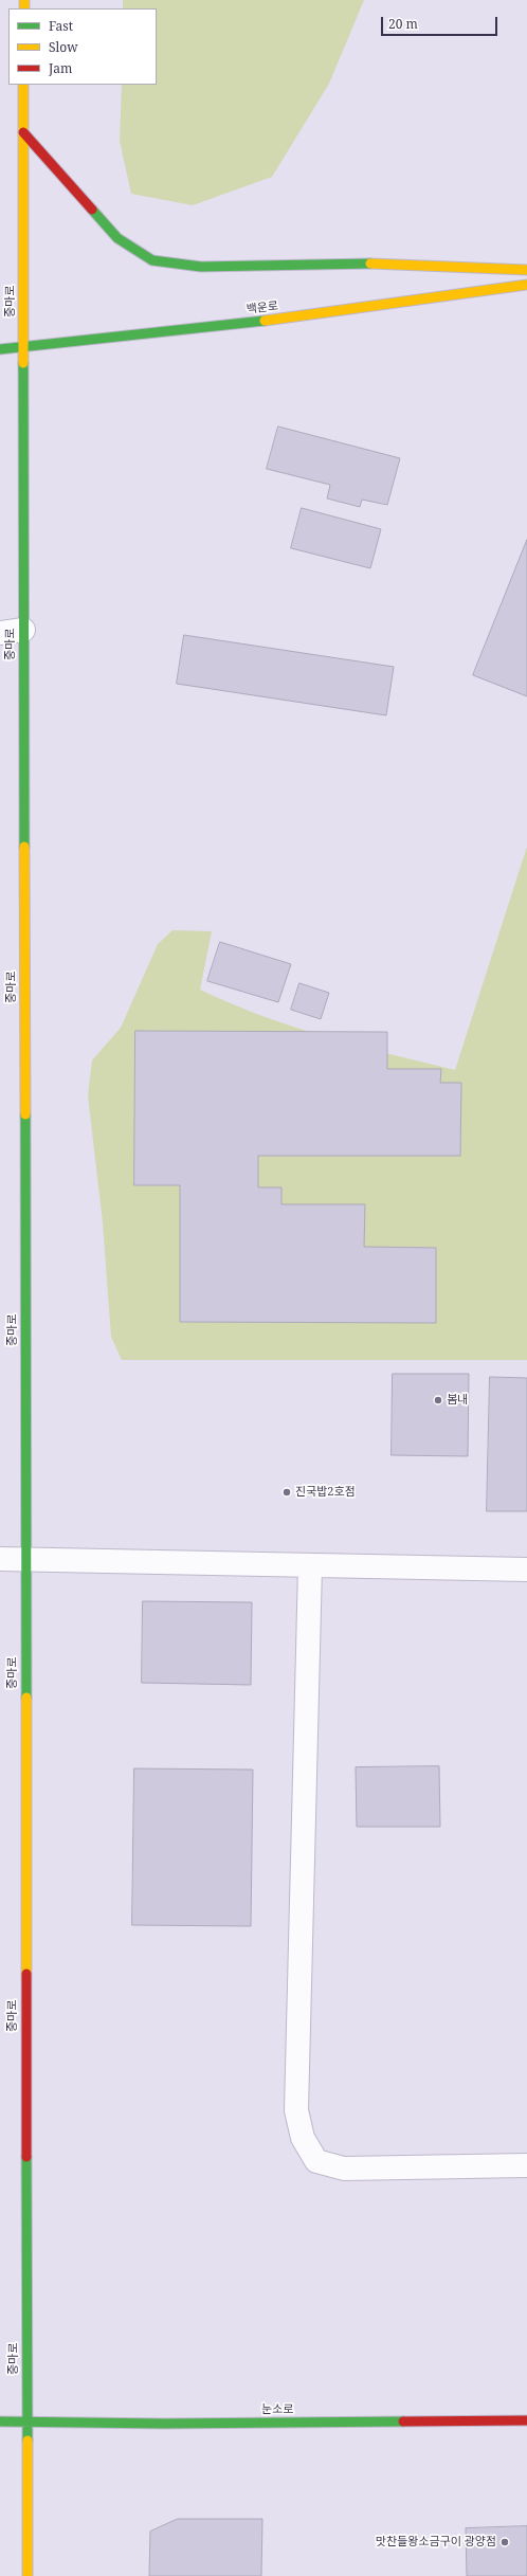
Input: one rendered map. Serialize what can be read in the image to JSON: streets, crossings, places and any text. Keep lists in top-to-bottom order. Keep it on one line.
{"streets":{"street":["중마로","백운로","눈소로"]},"crossings":[["중마로","백운로"],["중마로","눈소로"]],"places":["봄내","진국밥2호점","맛찬들왕소금구이 광양점"],"legend":["Fast","Slow","Jam"],"scale_bar":"20 m"}
